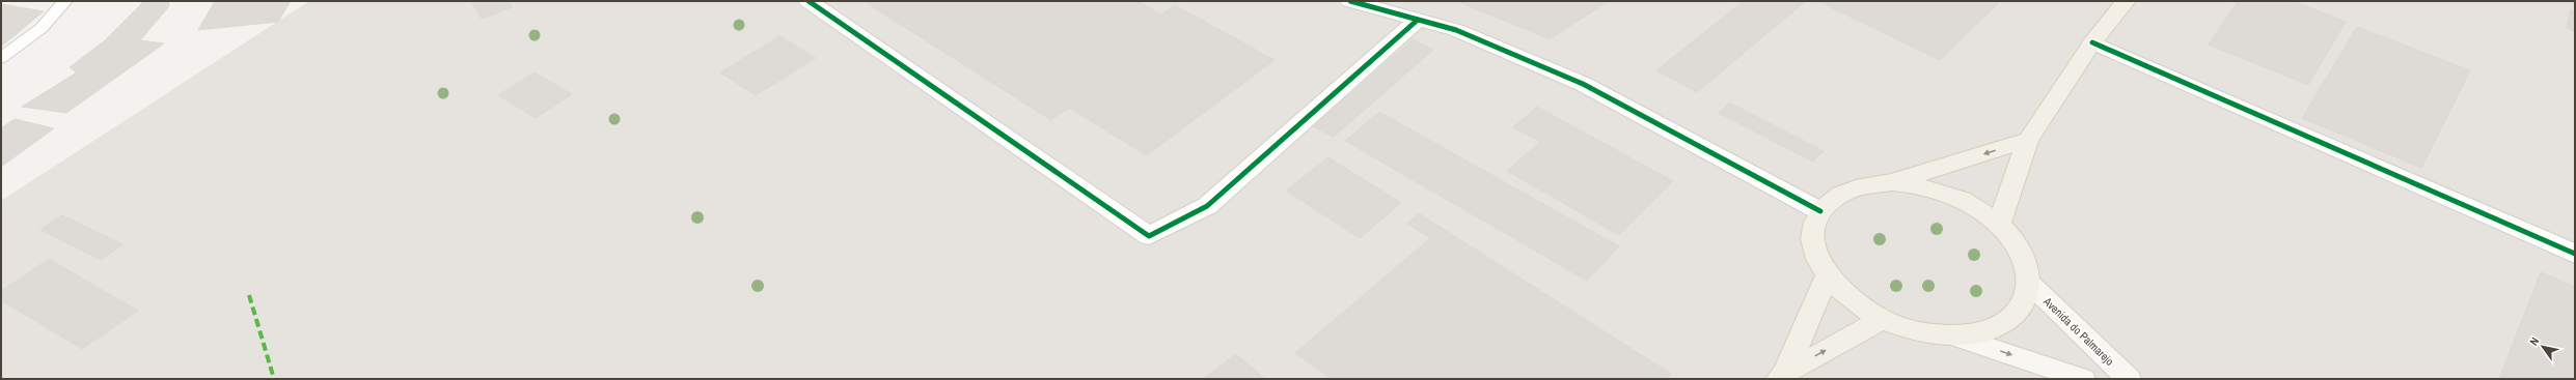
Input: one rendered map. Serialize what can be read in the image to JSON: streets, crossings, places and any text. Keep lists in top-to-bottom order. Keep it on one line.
{"streets":{"street":["Avenida do Palmarejo"]},"north":"top left"}
